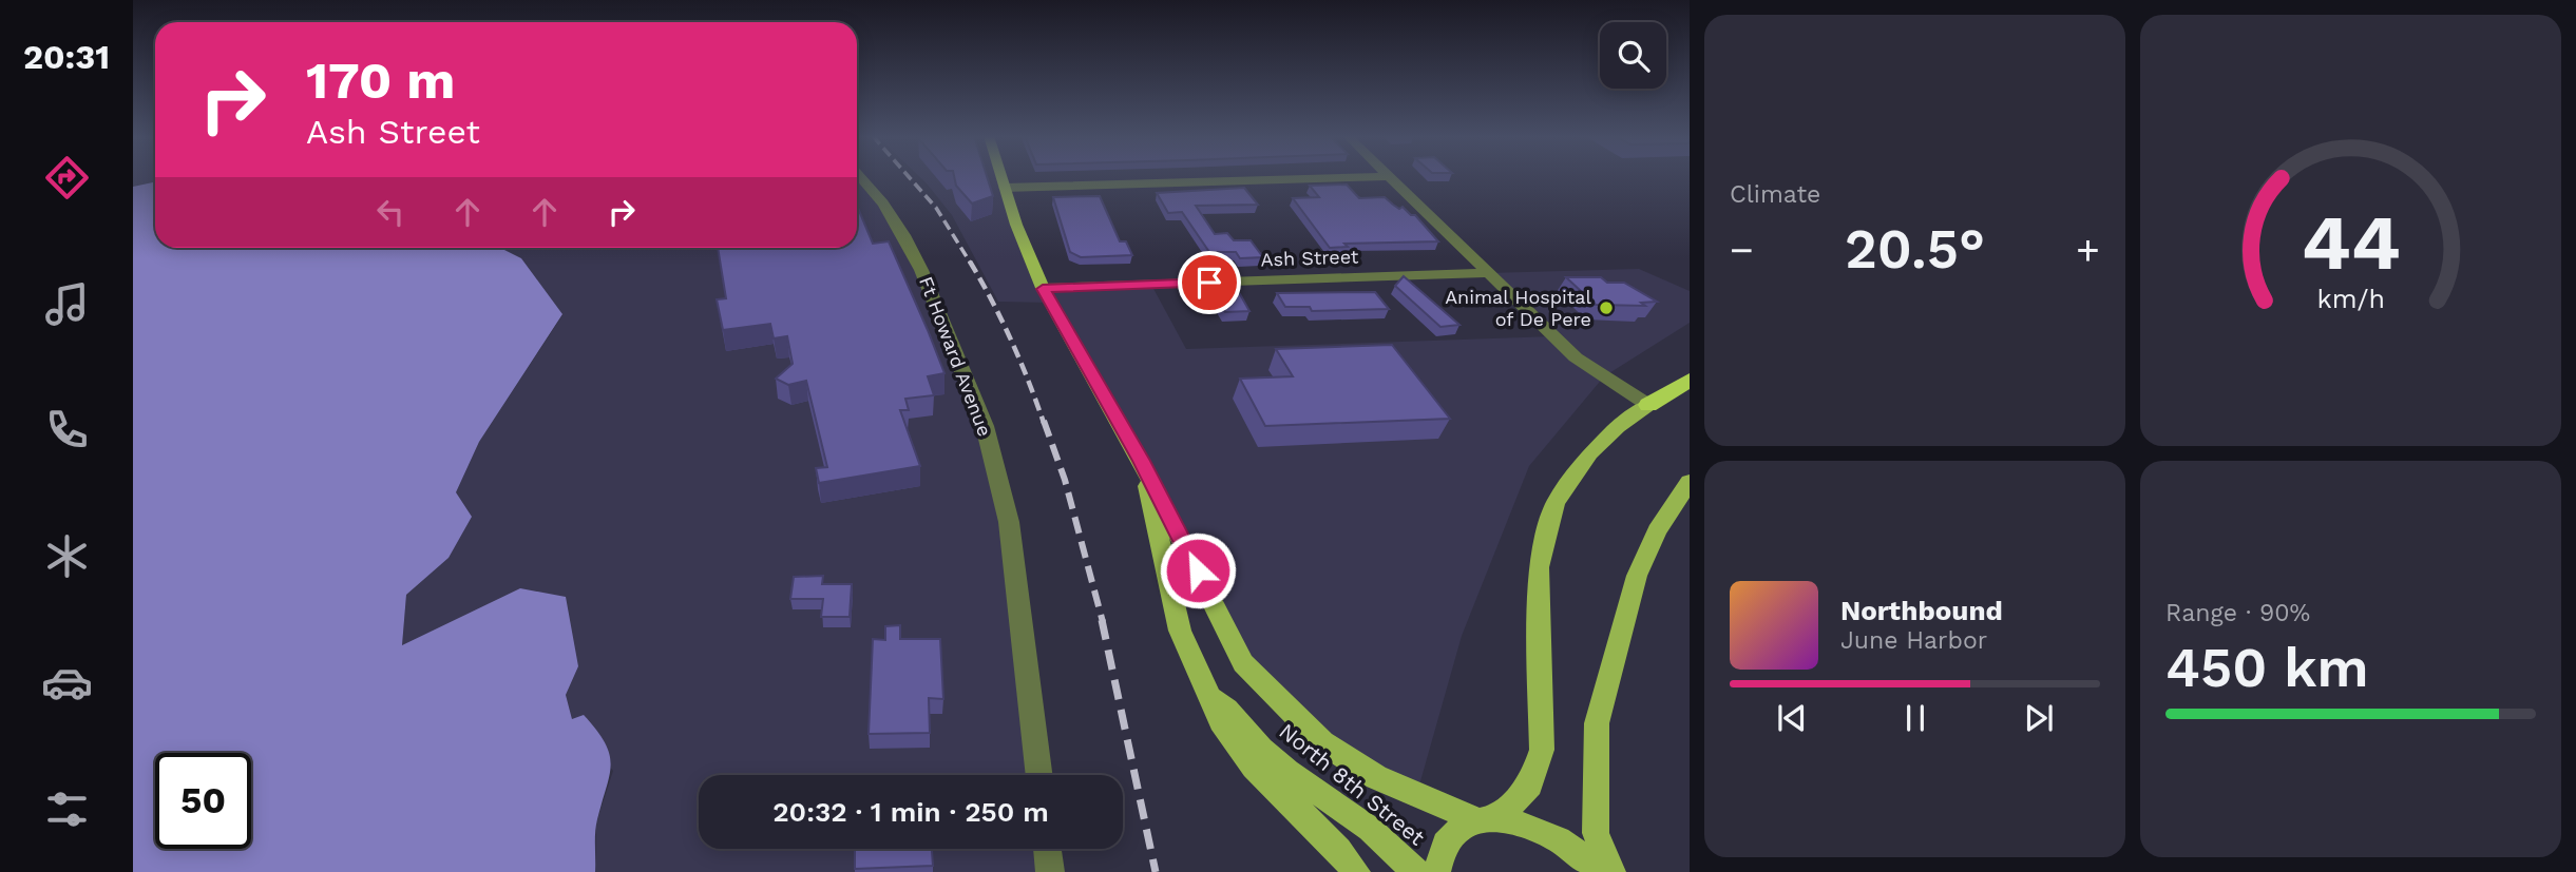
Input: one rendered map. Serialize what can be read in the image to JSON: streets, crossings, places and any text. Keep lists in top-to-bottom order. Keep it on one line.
{"streets":{"main road":["North 8th Street"],"street":["Ash Street","Ft Howard Avenue"]},"crossings":[["Ash Street","North 8th Street"]],"places":["Animal Hospital of De Pere"],"page":{"tabs":"20:31","tile":["Climate",["Range · 90%","450 km"]],"turn":["170 m","Ash Street"],"heat":["−","20.5°","+"],"song":["Northbound","June Harbor"],"limit":"50","trip":"20:32 · 1 min · 250 m","gauge":["44","km/h"]}}
